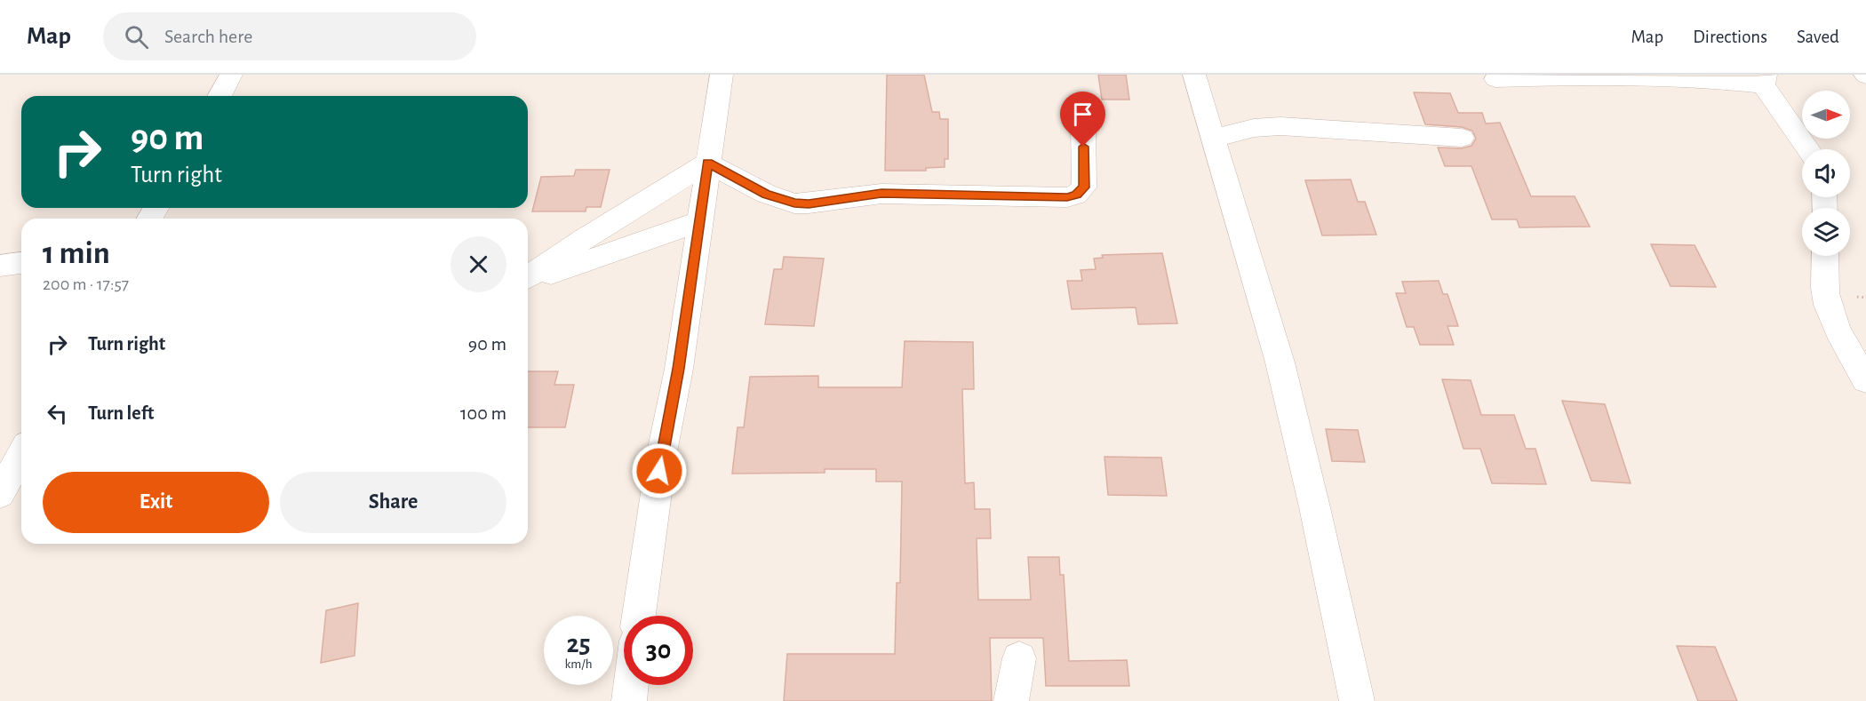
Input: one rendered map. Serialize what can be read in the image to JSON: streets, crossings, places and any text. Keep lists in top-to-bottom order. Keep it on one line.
{"north":"right","page":{"header":"Map","search":"Search here","nav":["Map","Directions","Saved"],"turn":["90 m","Turn right"],"heading":["1 min","200 m · 17:57"],"list":[{"name":"Turn right","value":"90 m"},{"name":"Turn left","value":"100 m"}],"buttons":["Exit","Share"],"speed":"25 km/h","limit":"30"}}
